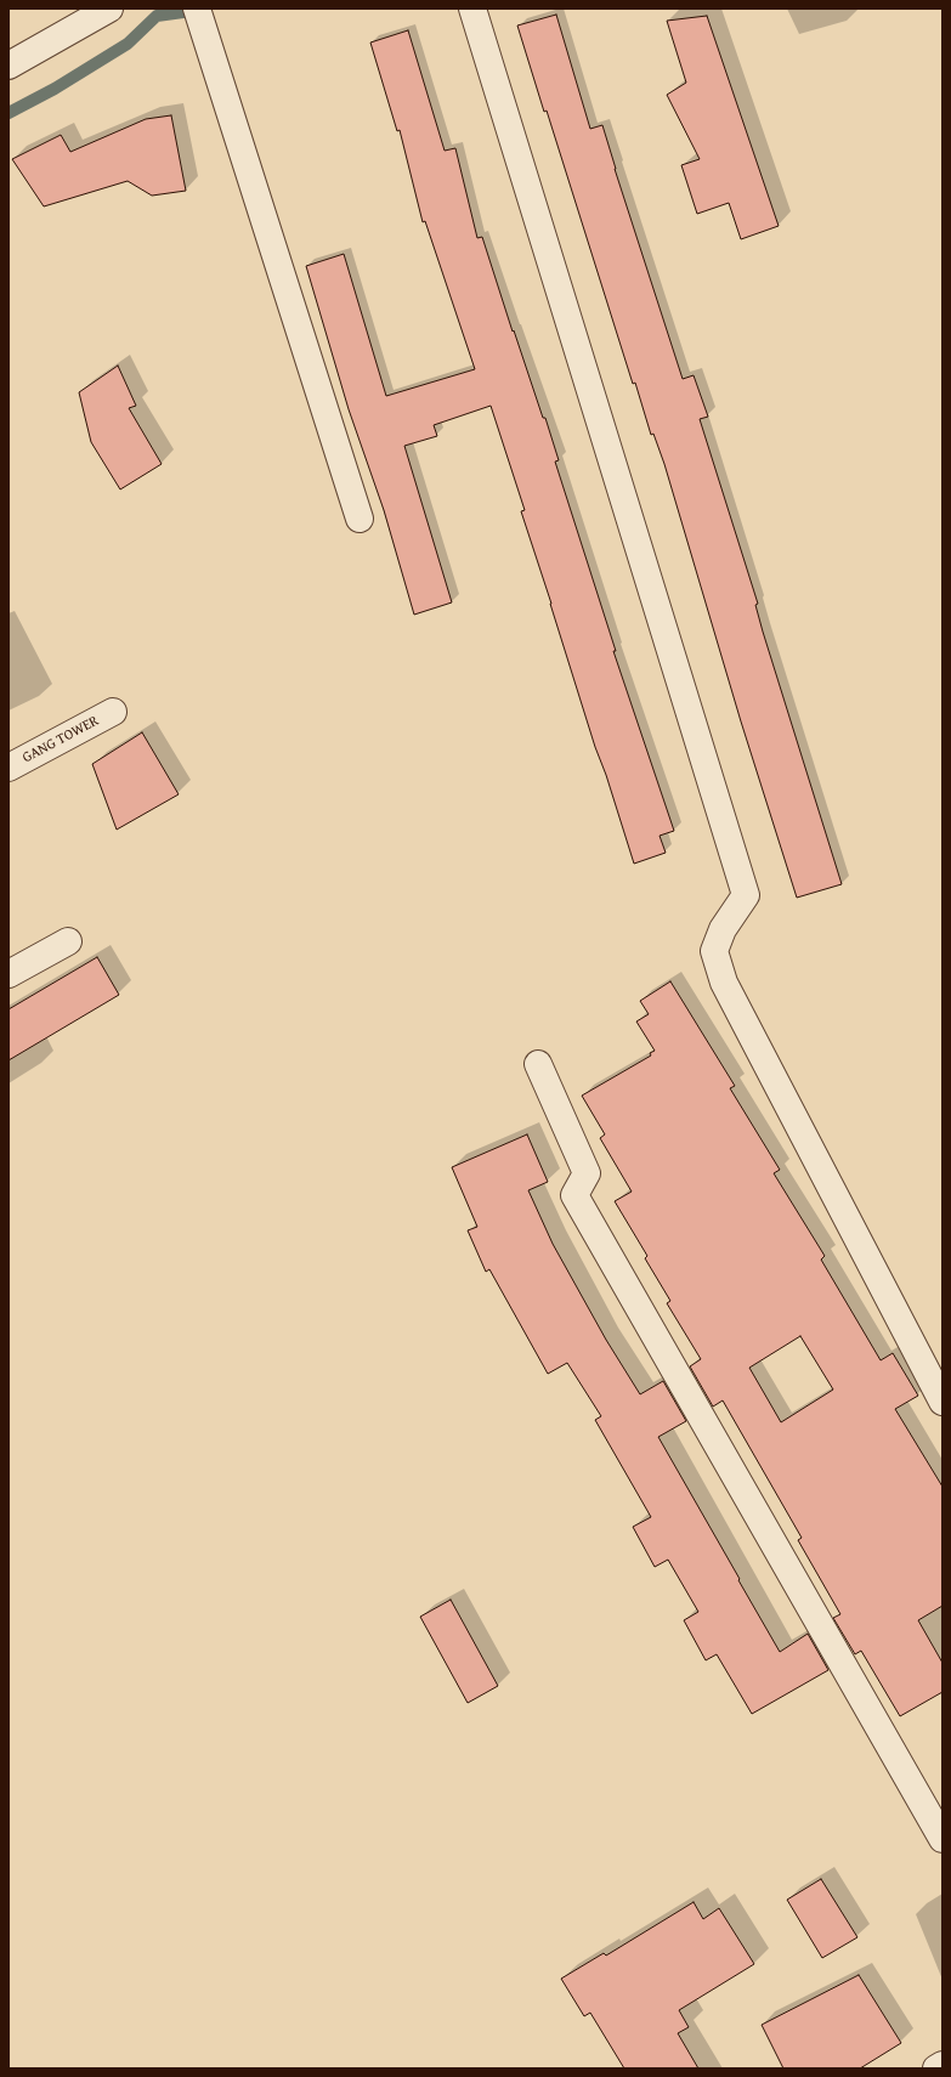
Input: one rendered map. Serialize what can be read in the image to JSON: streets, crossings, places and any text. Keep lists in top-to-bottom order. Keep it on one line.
{"streets":{"street":["GANG TOWER"]}}
